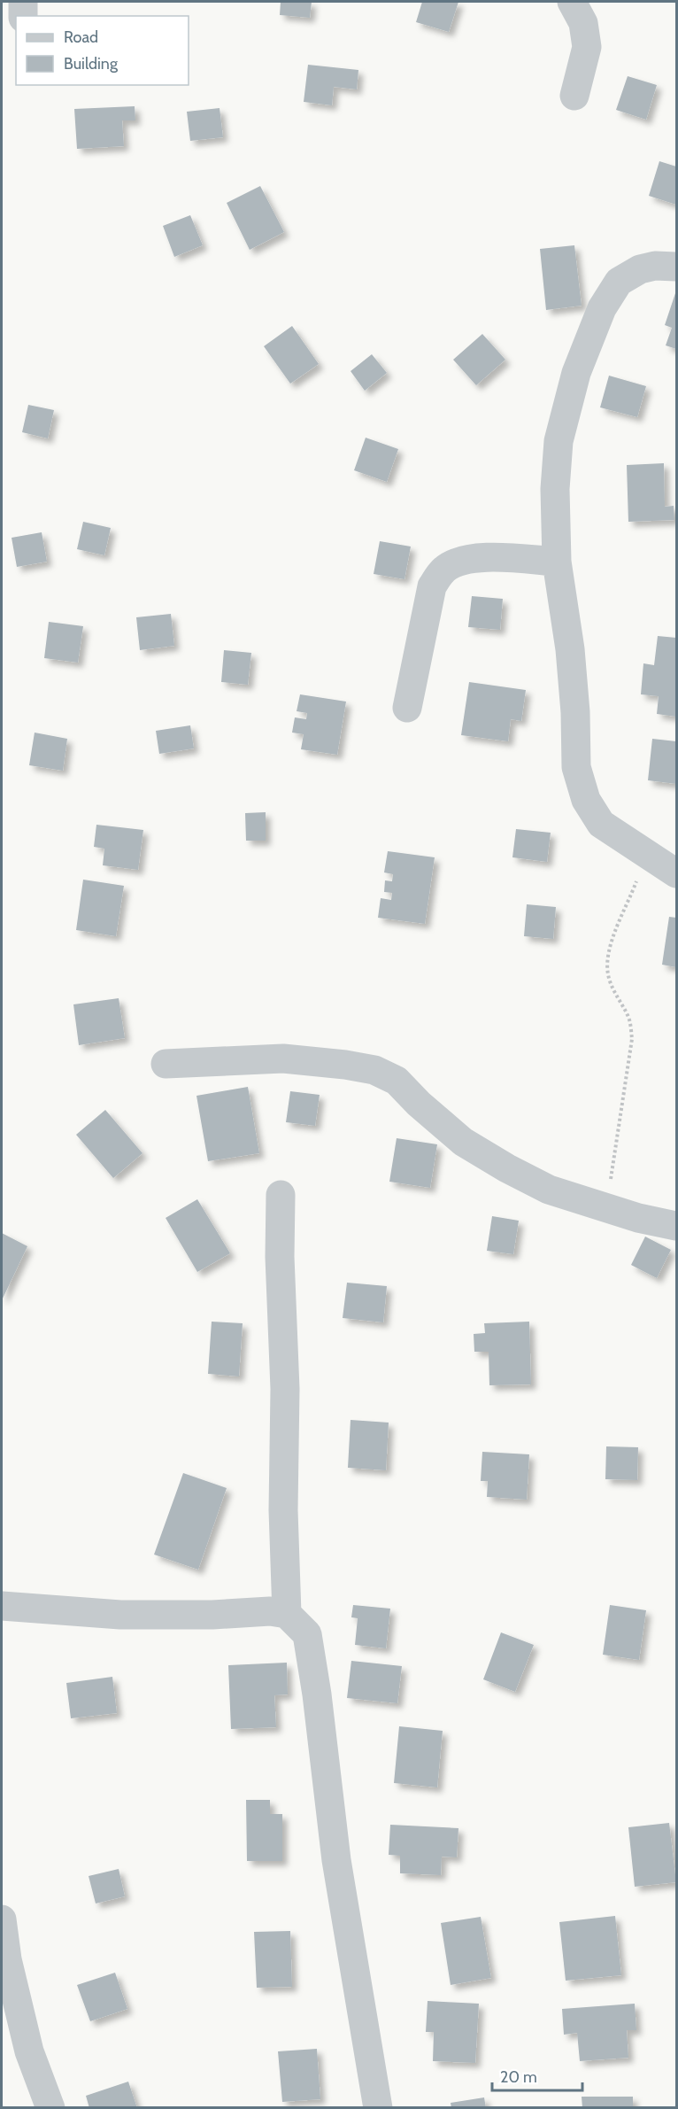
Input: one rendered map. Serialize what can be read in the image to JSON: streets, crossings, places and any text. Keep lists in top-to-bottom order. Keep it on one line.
{"legend":["Road","Building"],"scale_bar":"20 m"}
